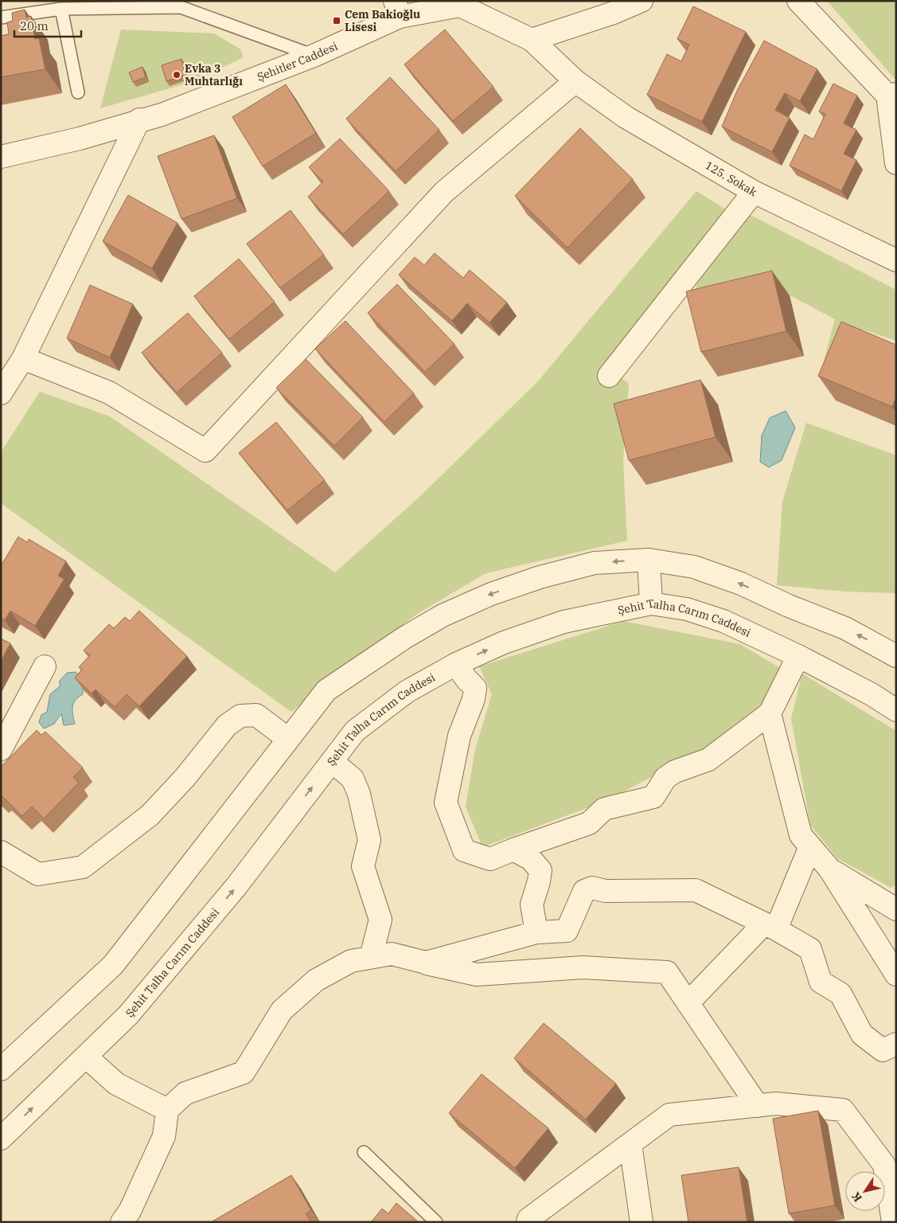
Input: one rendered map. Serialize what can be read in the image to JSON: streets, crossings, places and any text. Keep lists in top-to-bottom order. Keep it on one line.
{"streets":{"street":["Şehitler Caddesi","125. Sokak","Şehit Talha Carım Caddesi"]},"crossings":[["Şehitler Caddesi","125. Sokak"]],"places":{"transit":["Cem Bakioğlu Lisesi"],"other":["Evka 3 Muhtarlığı"]},"scale_bar":"20 m","north":"bottom left"}
